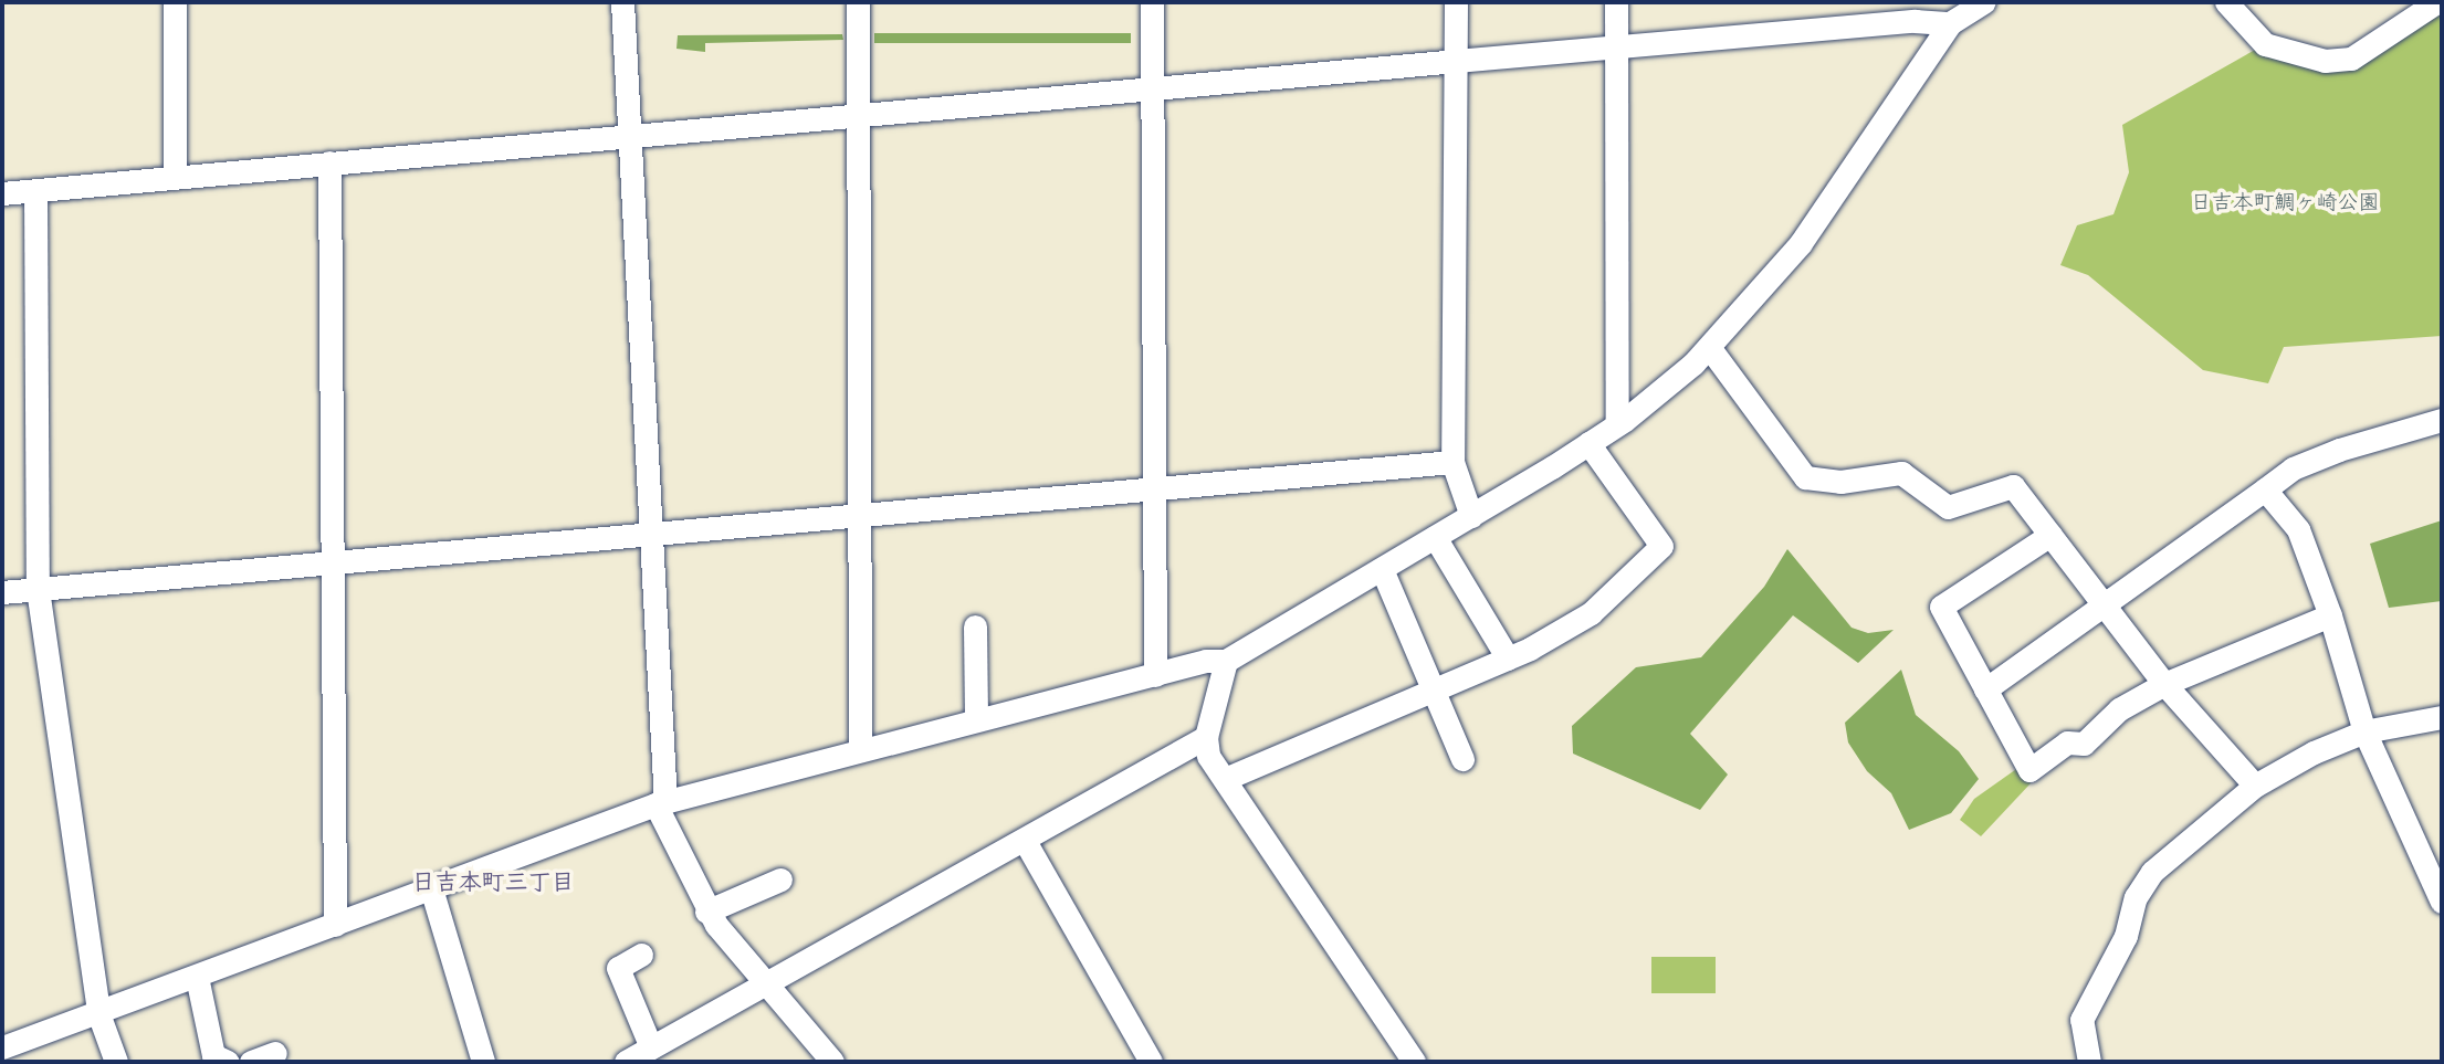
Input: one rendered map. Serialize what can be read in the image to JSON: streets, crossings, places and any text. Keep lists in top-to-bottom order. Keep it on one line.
{"districts":["日吉本町三丁目"],"parks":["日吉本町鯛ヶ崎公園"]}
